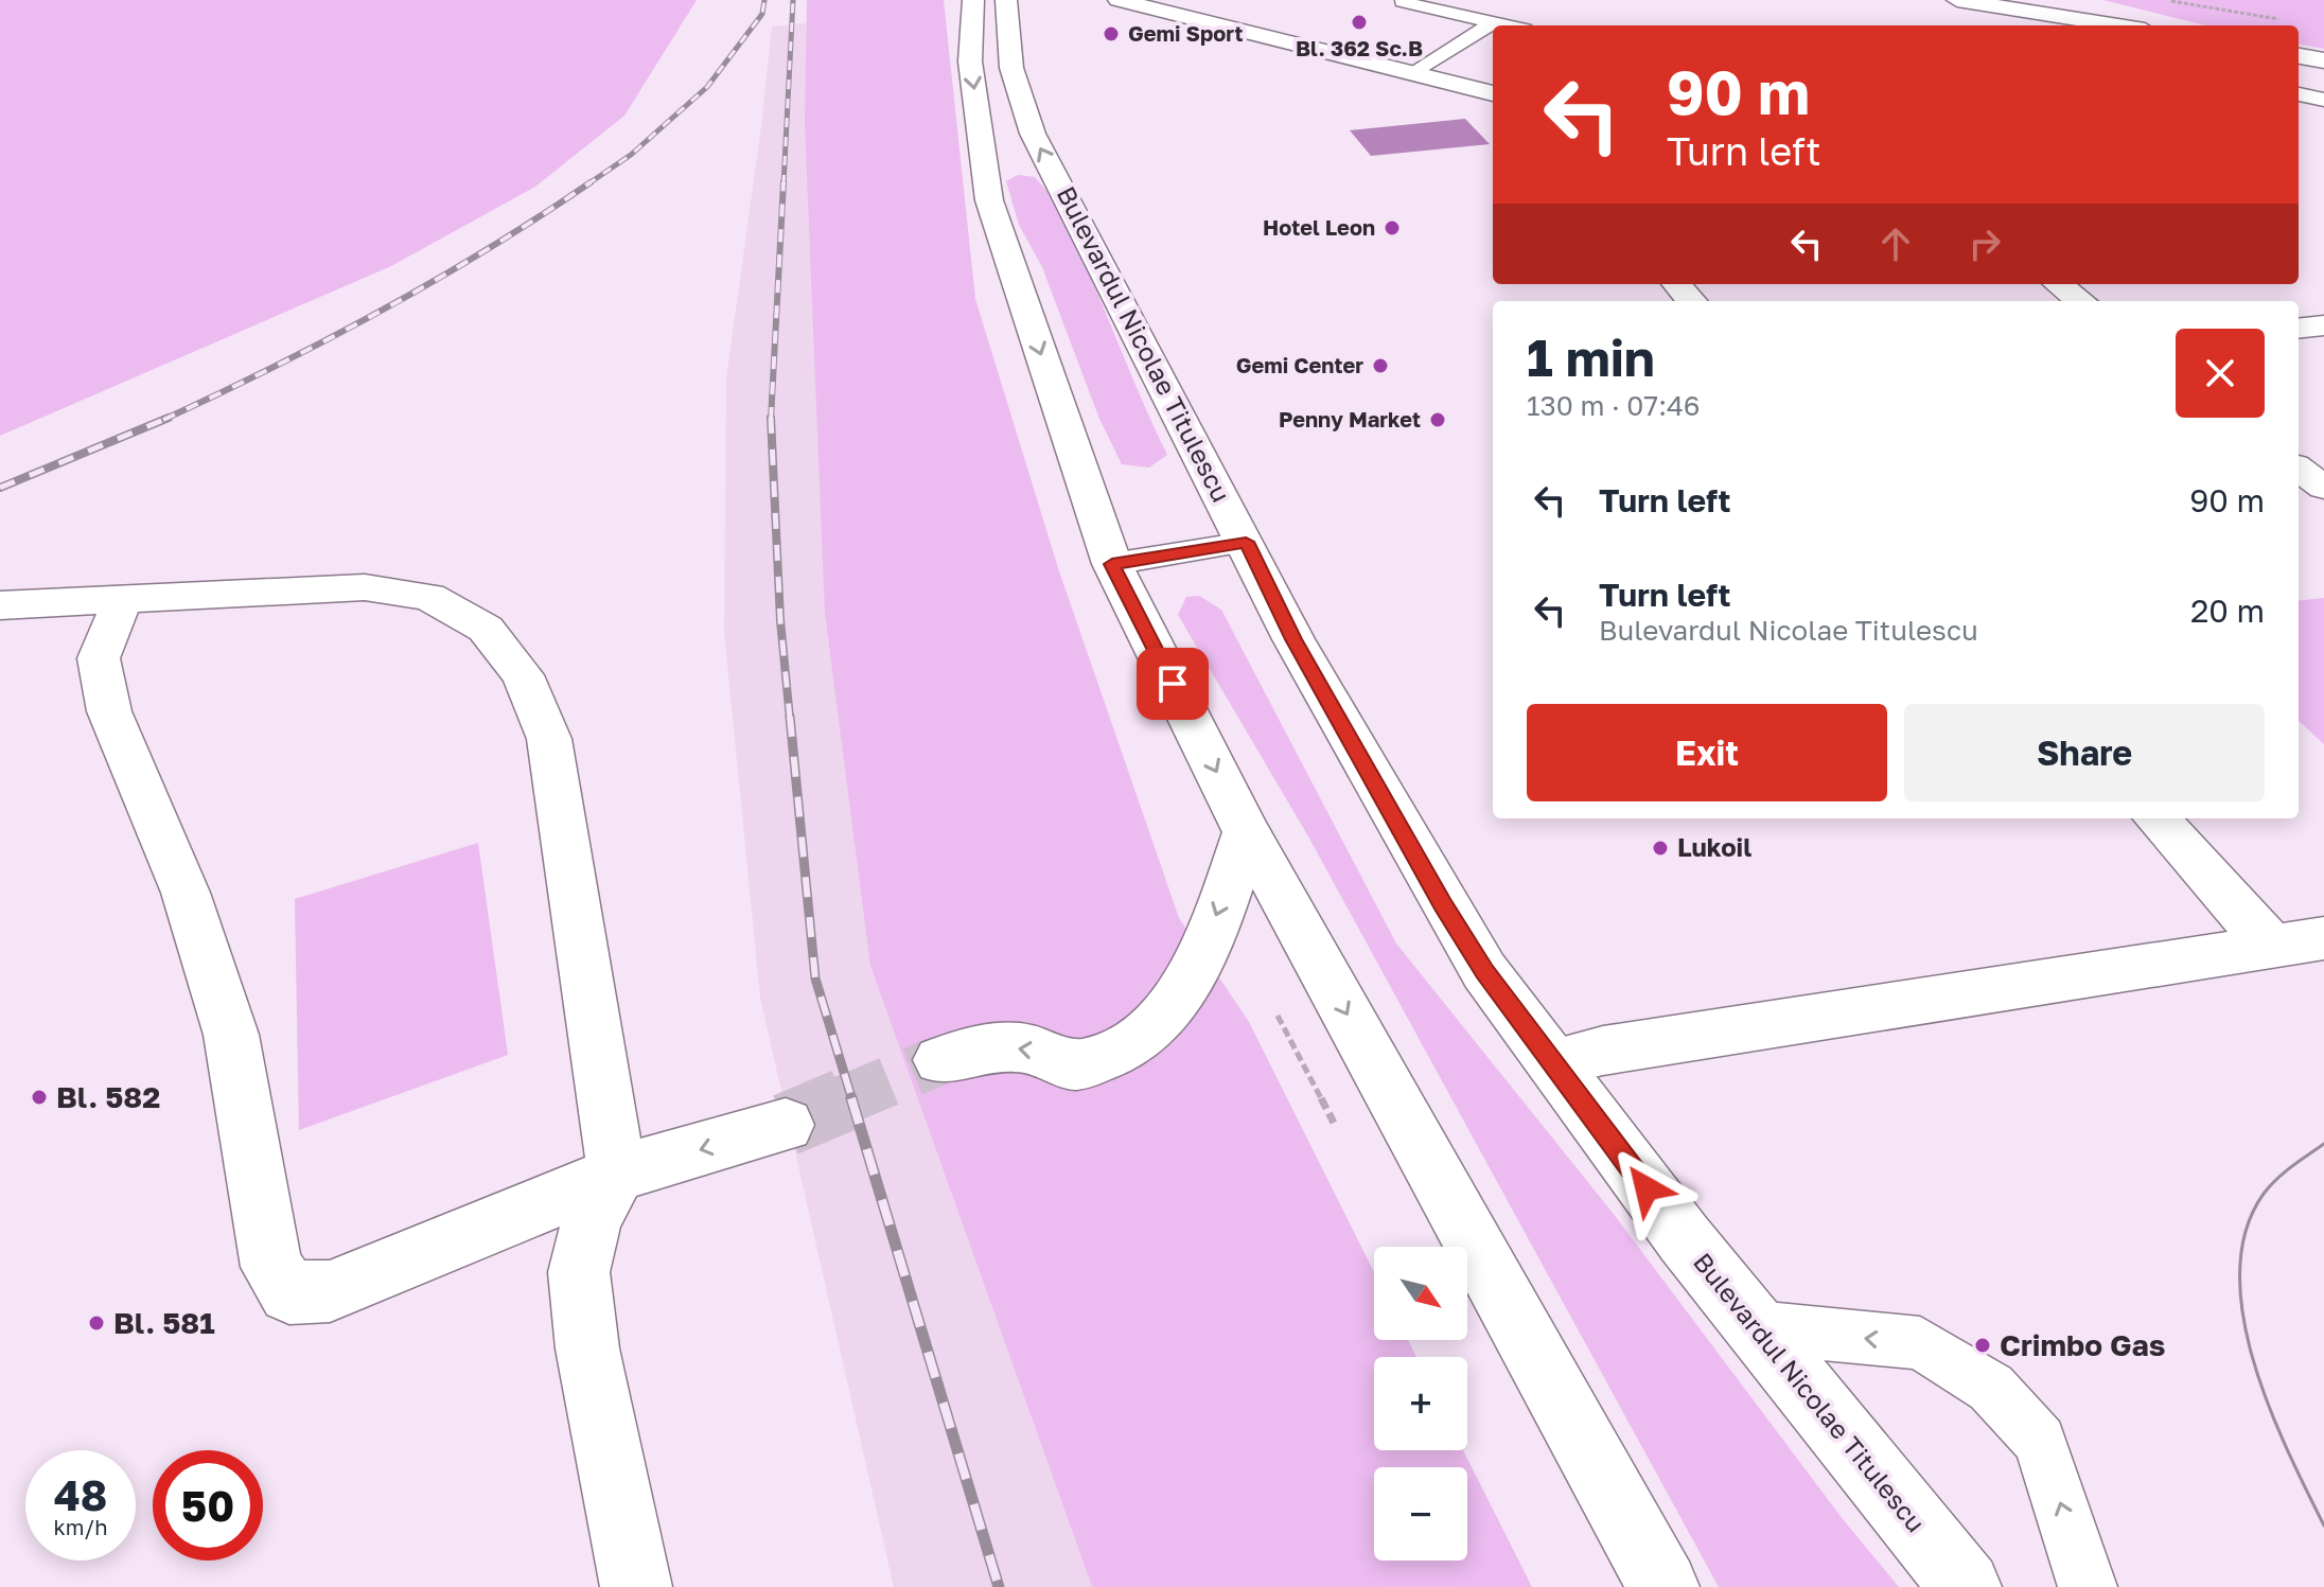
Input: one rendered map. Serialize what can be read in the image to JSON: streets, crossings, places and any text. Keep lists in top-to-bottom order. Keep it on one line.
{"streets":{"main road":["Bulevardul Nicolae Titulescu"]},"places":["Bl. 362 Sc.B","Gemi Sport","Hotel Leon","Gemi Center","Penny Market","Lukoil","Bl. 582","Bl. 581","Crimbo Gas"],"north":"bottom right","page":{"turn":["90 m","Turn left"],"heading":["1 min","130 m · 07:46"],"list":[{"name":"Turn left","value":"90 m"},{"name":"Turn left","note":"Bulevardul Nicolae Titulescu","value":"20 m"}],"buttons":["Exit","Share"],"map_buttons":["+","−"],"speed":"48 km/h","limit":"50"}}
